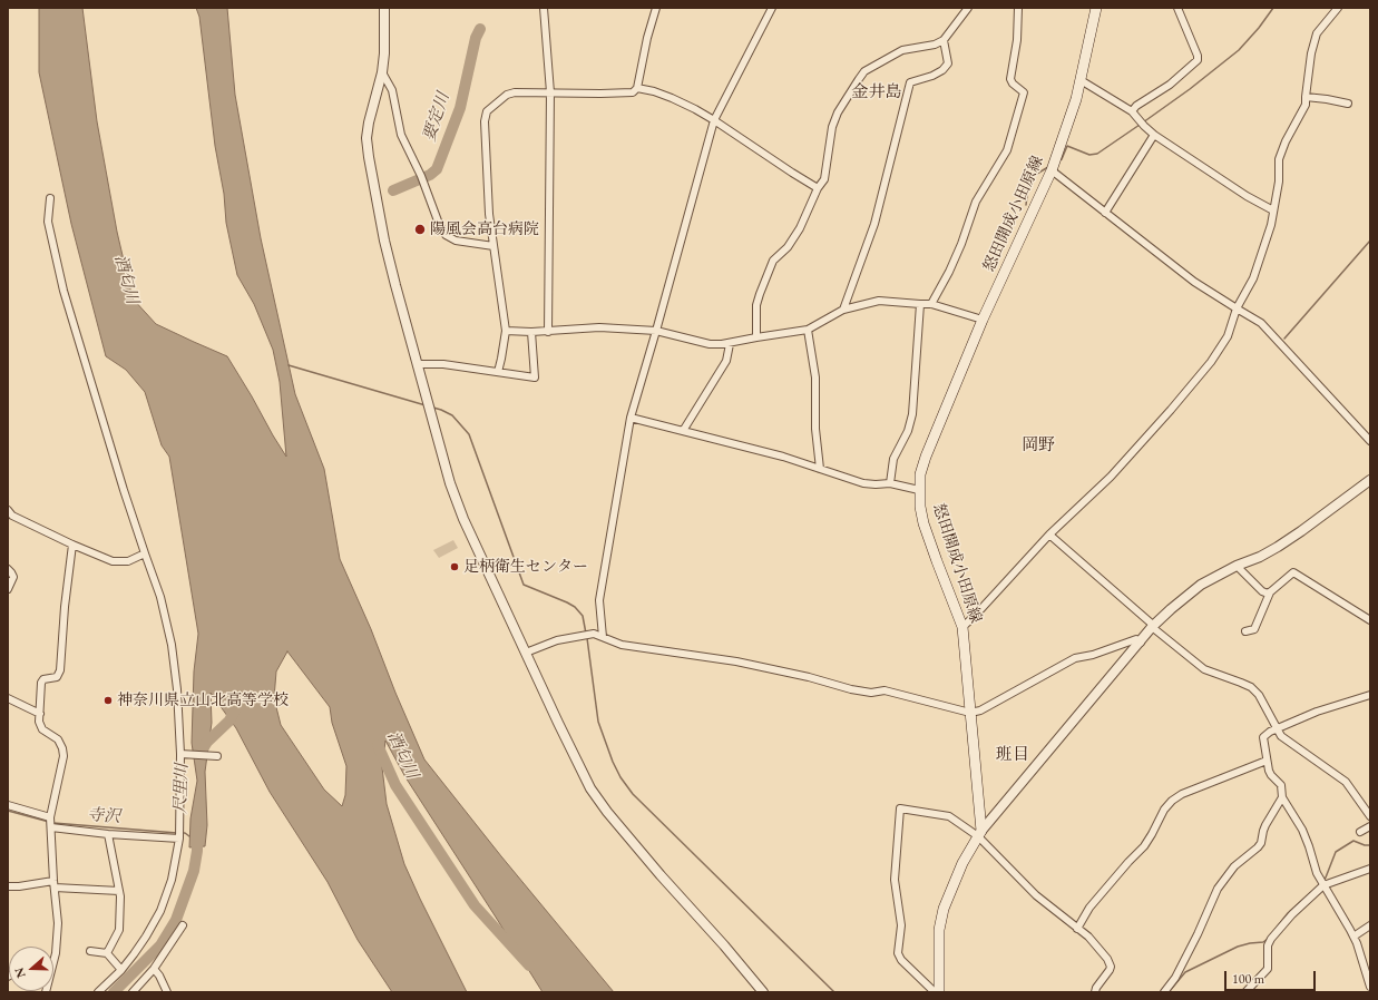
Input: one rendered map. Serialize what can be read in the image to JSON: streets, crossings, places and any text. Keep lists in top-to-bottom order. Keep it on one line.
{"streets":{"main road":["怒田開成小田原線"]},"districts":["金井島","岡野","班目"],"water":["要定川","酒匂川","尺里川","寺沢"],"places":["陽風会高台病院","足柄衛生センター","神奈川県立山北高等学校"],"scale_bar":"100 m","north":"left"}
